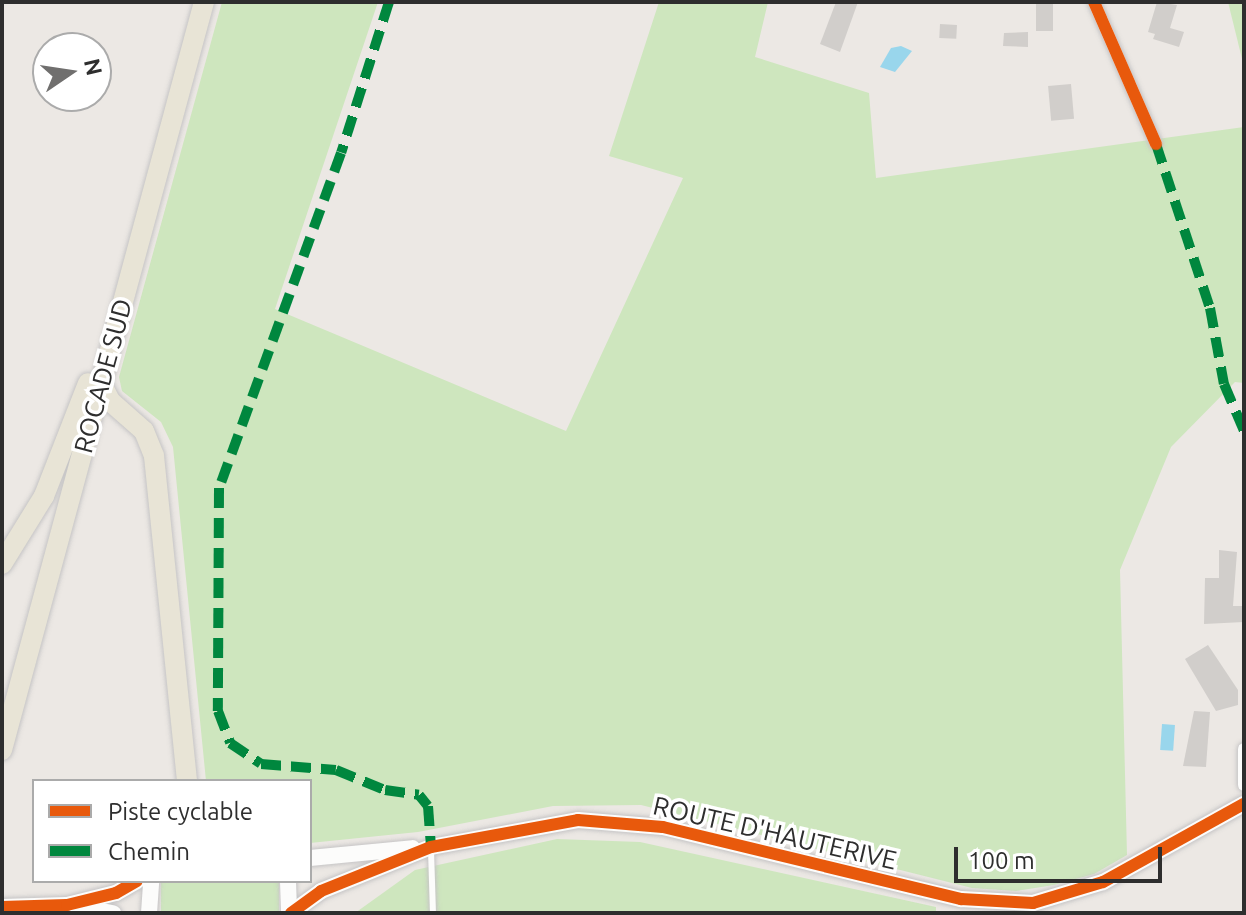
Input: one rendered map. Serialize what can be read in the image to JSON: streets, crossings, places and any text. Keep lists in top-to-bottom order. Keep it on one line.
{"streets":{"main road":["ROCADE SUD"],"street":["ROUTE D'HAUTERIVE"]},"legend":["Piste cyclable","Chemin"],"scale_bar":"100 m","north":"right"}
